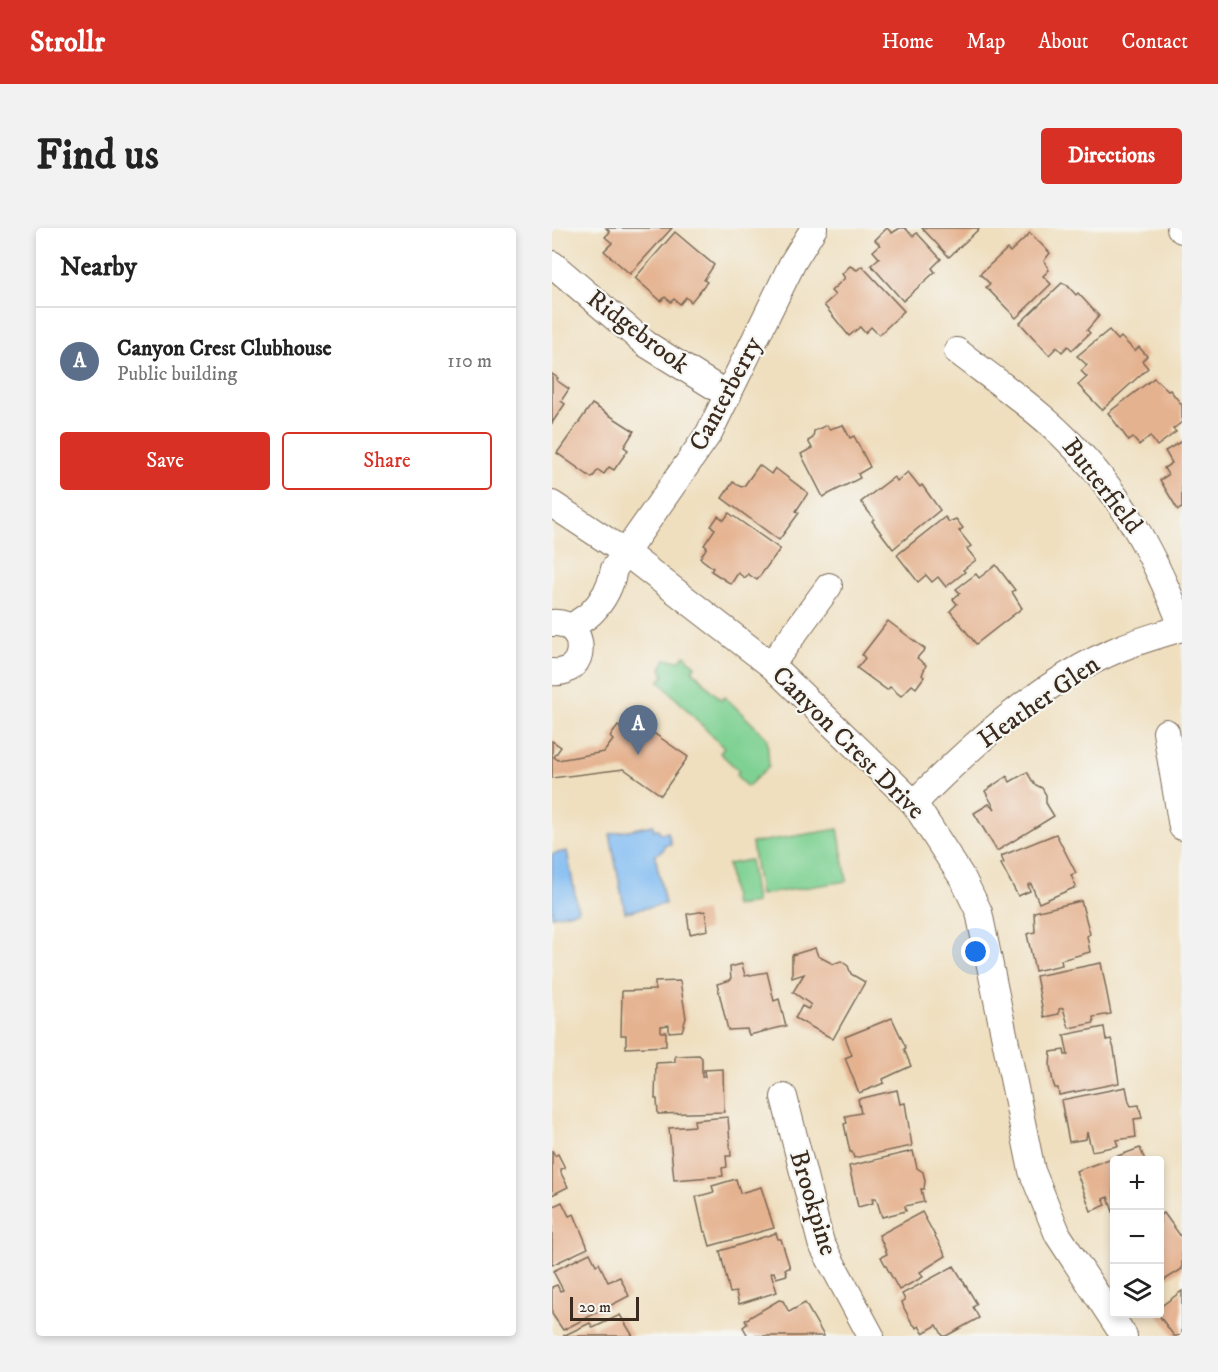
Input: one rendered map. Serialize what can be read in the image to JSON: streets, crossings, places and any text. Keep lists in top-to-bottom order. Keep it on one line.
{"streets":{"street":["Ridgebrook","Canterberry","Butterfield","Heather Glen","Canyon Crest Drive","Brookpine"]},"crossings":[["Ridgebrook","Canterberry"],["Canterberry","Canyon Crest Drive"],["Butterfield","Heather Glen"],["Heather Glen","Canyon Crest Drive"]],"scale_bar":"20 m","page":{"header":"Strollr","nav":["Home","Map","About","Contact"],"buttons":["Directions",["Save","Share"]],"title":"Find us","heading":"Nearby","list":[{"mark":"A","name":"Canyon Crest Clubhouse","note":"Public building","value":"110 m"}],"pins":"A","map_buttons":["+","−"],"scale":"20 m"}}
